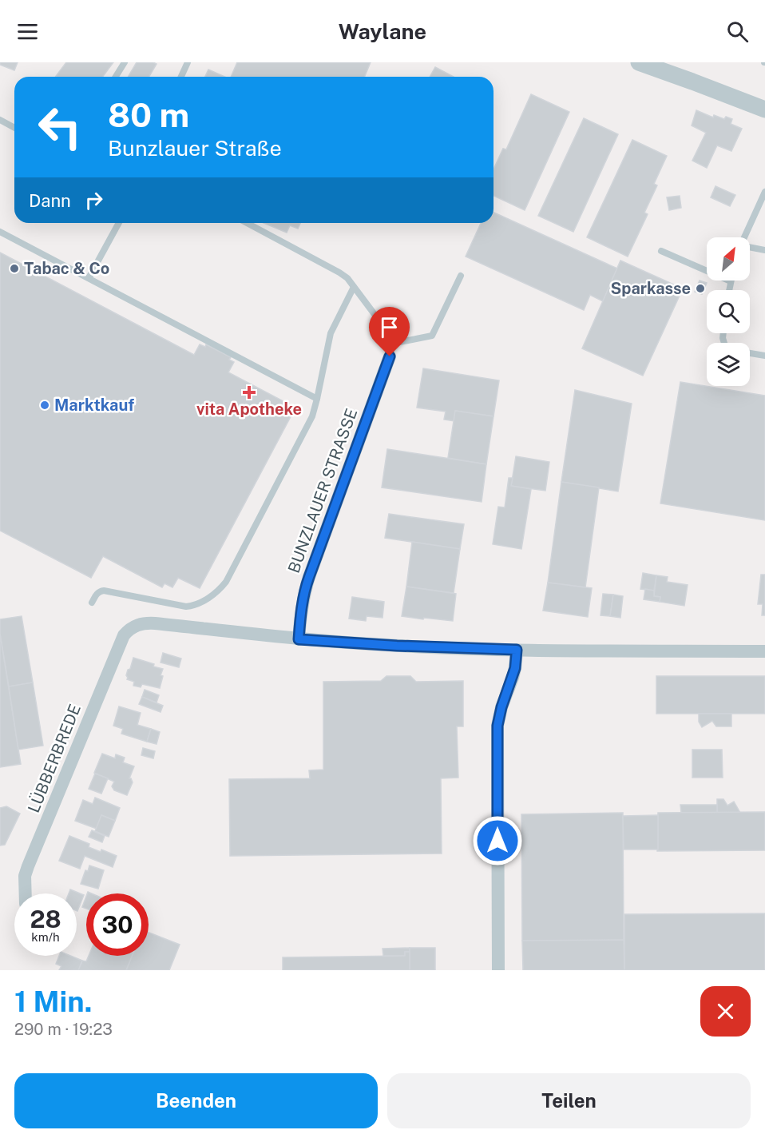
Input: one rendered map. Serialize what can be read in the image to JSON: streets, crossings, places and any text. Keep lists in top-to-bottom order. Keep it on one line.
{"streets":{"street":["BUNZLAUER STRASSE","LÜBBERBREDE"]},"crossings":[["BUNZLAUER STRASSE","LÜBBERBREDE"]],"places":{"other":["Tabac & Co","Sparkasse","Marktkauf"],"health":["vita Apotheke"]},"north":"top right","page":{"header":"Waylane","turn":["80 m","Bunzlauer Straße"],"then":"Dann","speed":"28 km/h","limit":"30","heading":["1 Min.","290 m · 19:23"],"buttons":["Beenden","Teilen"]}}
